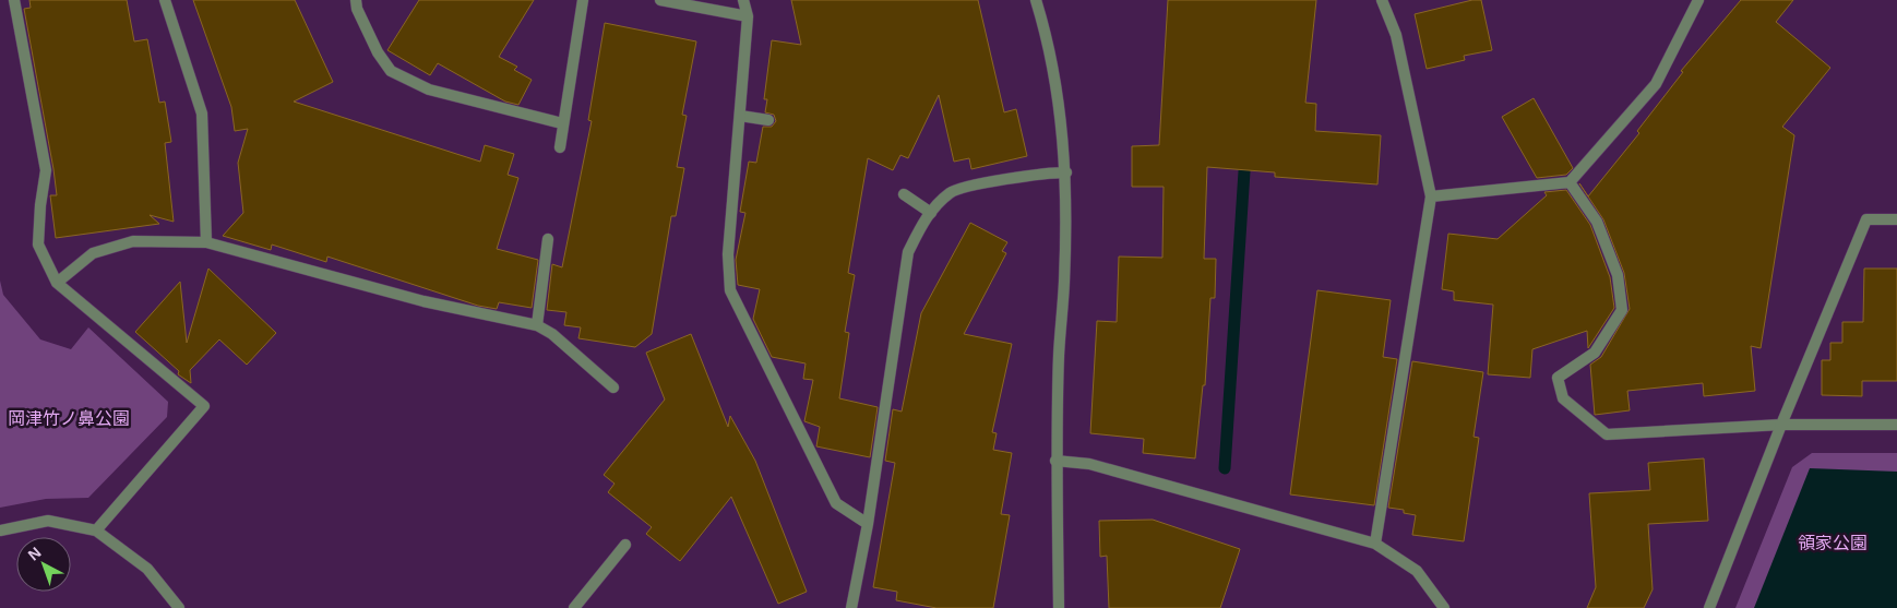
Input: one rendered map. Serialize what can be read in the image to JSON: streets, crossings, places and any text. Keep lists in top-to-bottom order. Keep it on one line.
{"parks":["岡津竹ノ鼻公園","領家公園"],"north":"top left"}
